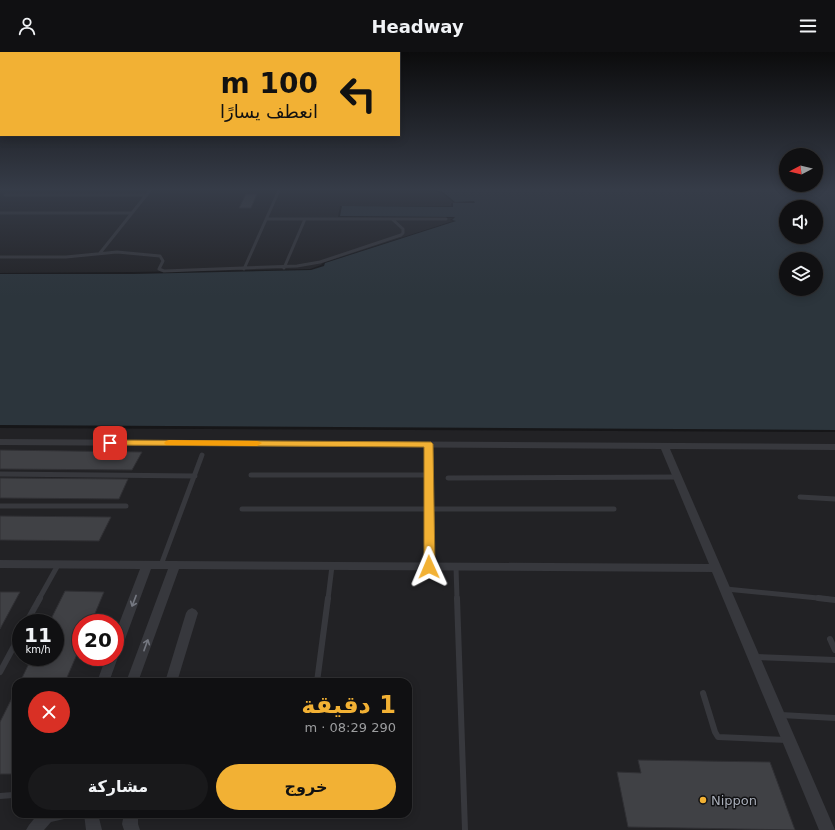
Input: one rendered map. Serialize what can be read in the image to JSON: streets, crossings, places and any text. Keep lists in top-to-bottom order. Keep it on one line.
{"places":["Nippon"],"north":"left","page":{"header":"Headway","turn":["100 m","انعطف يسارًا"],"speed":"11 km/h","limit":"20","heading":["1 دقيقة","290 m · 08:29"],"buttons":["خروج","مشاركة"]}}
